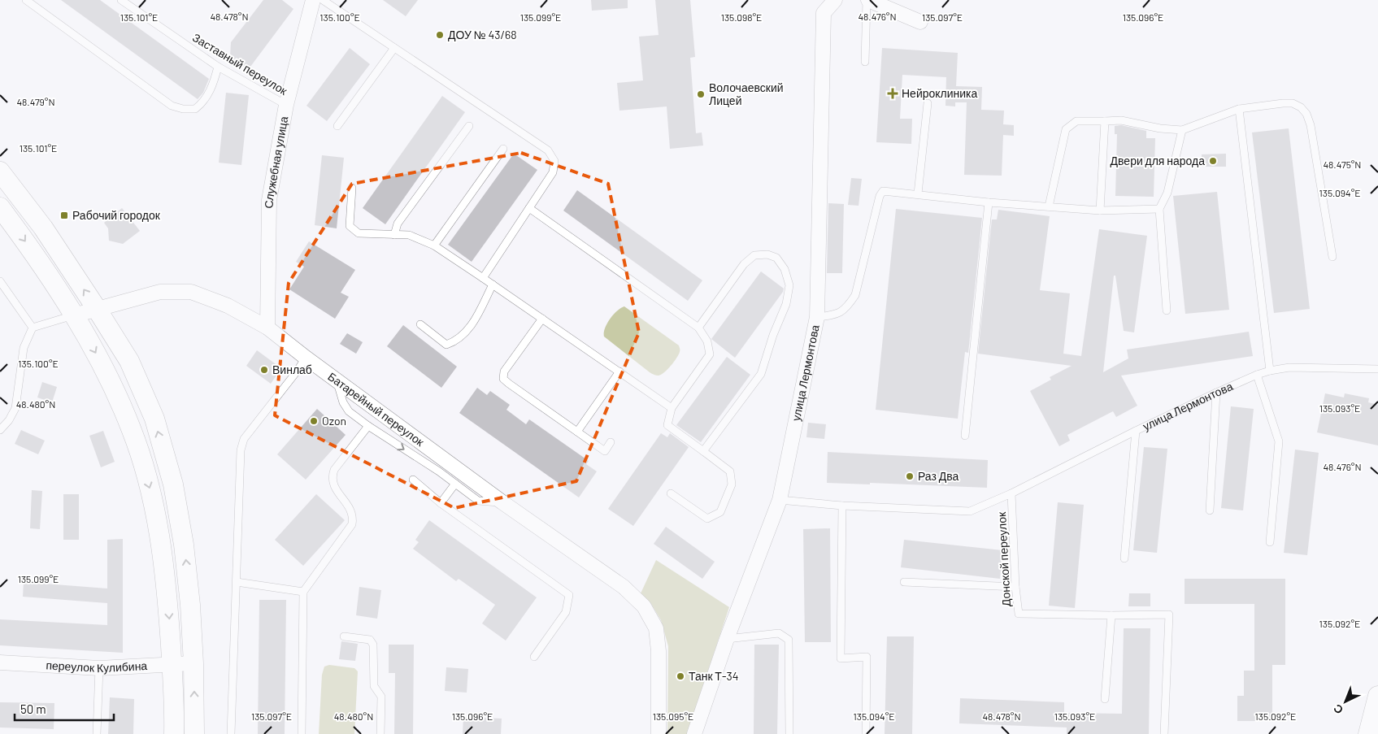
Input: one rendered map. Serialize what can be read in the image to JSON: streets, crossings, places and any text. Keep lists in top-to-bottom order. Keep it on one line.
{"streets":{"street":["Служебная улица","улица Лермонтова","Батарейный переулок","переулок Кулибина"],"lane":["Заставный переулок","Донской переулок"]},"crossings":[["Заставный переулок","Служебная улица"],["Служебная улица","Батарейный переулок"],["улица Лермонтова","Донской переулок"]],"places":{"other":["ДОУ № 43/68","Волочаевский Лицей","Двери для народа","Винлаб","Ozon","Раз Два","Танк Т-34"],"health":["Нейроклиника"],"transit":["Рабочий городок"]},"scale_bar":"50 m","north":"bottom left","coordinates":["48.478°N","48.476°N","135.096°E","135.101°E","135.100°E","135.099°E","135.098°E","135.097°E","48.479°N","48.475°N","135.094°E","48.480°N","135.093°E","135.092°E","135.095°E"]}
